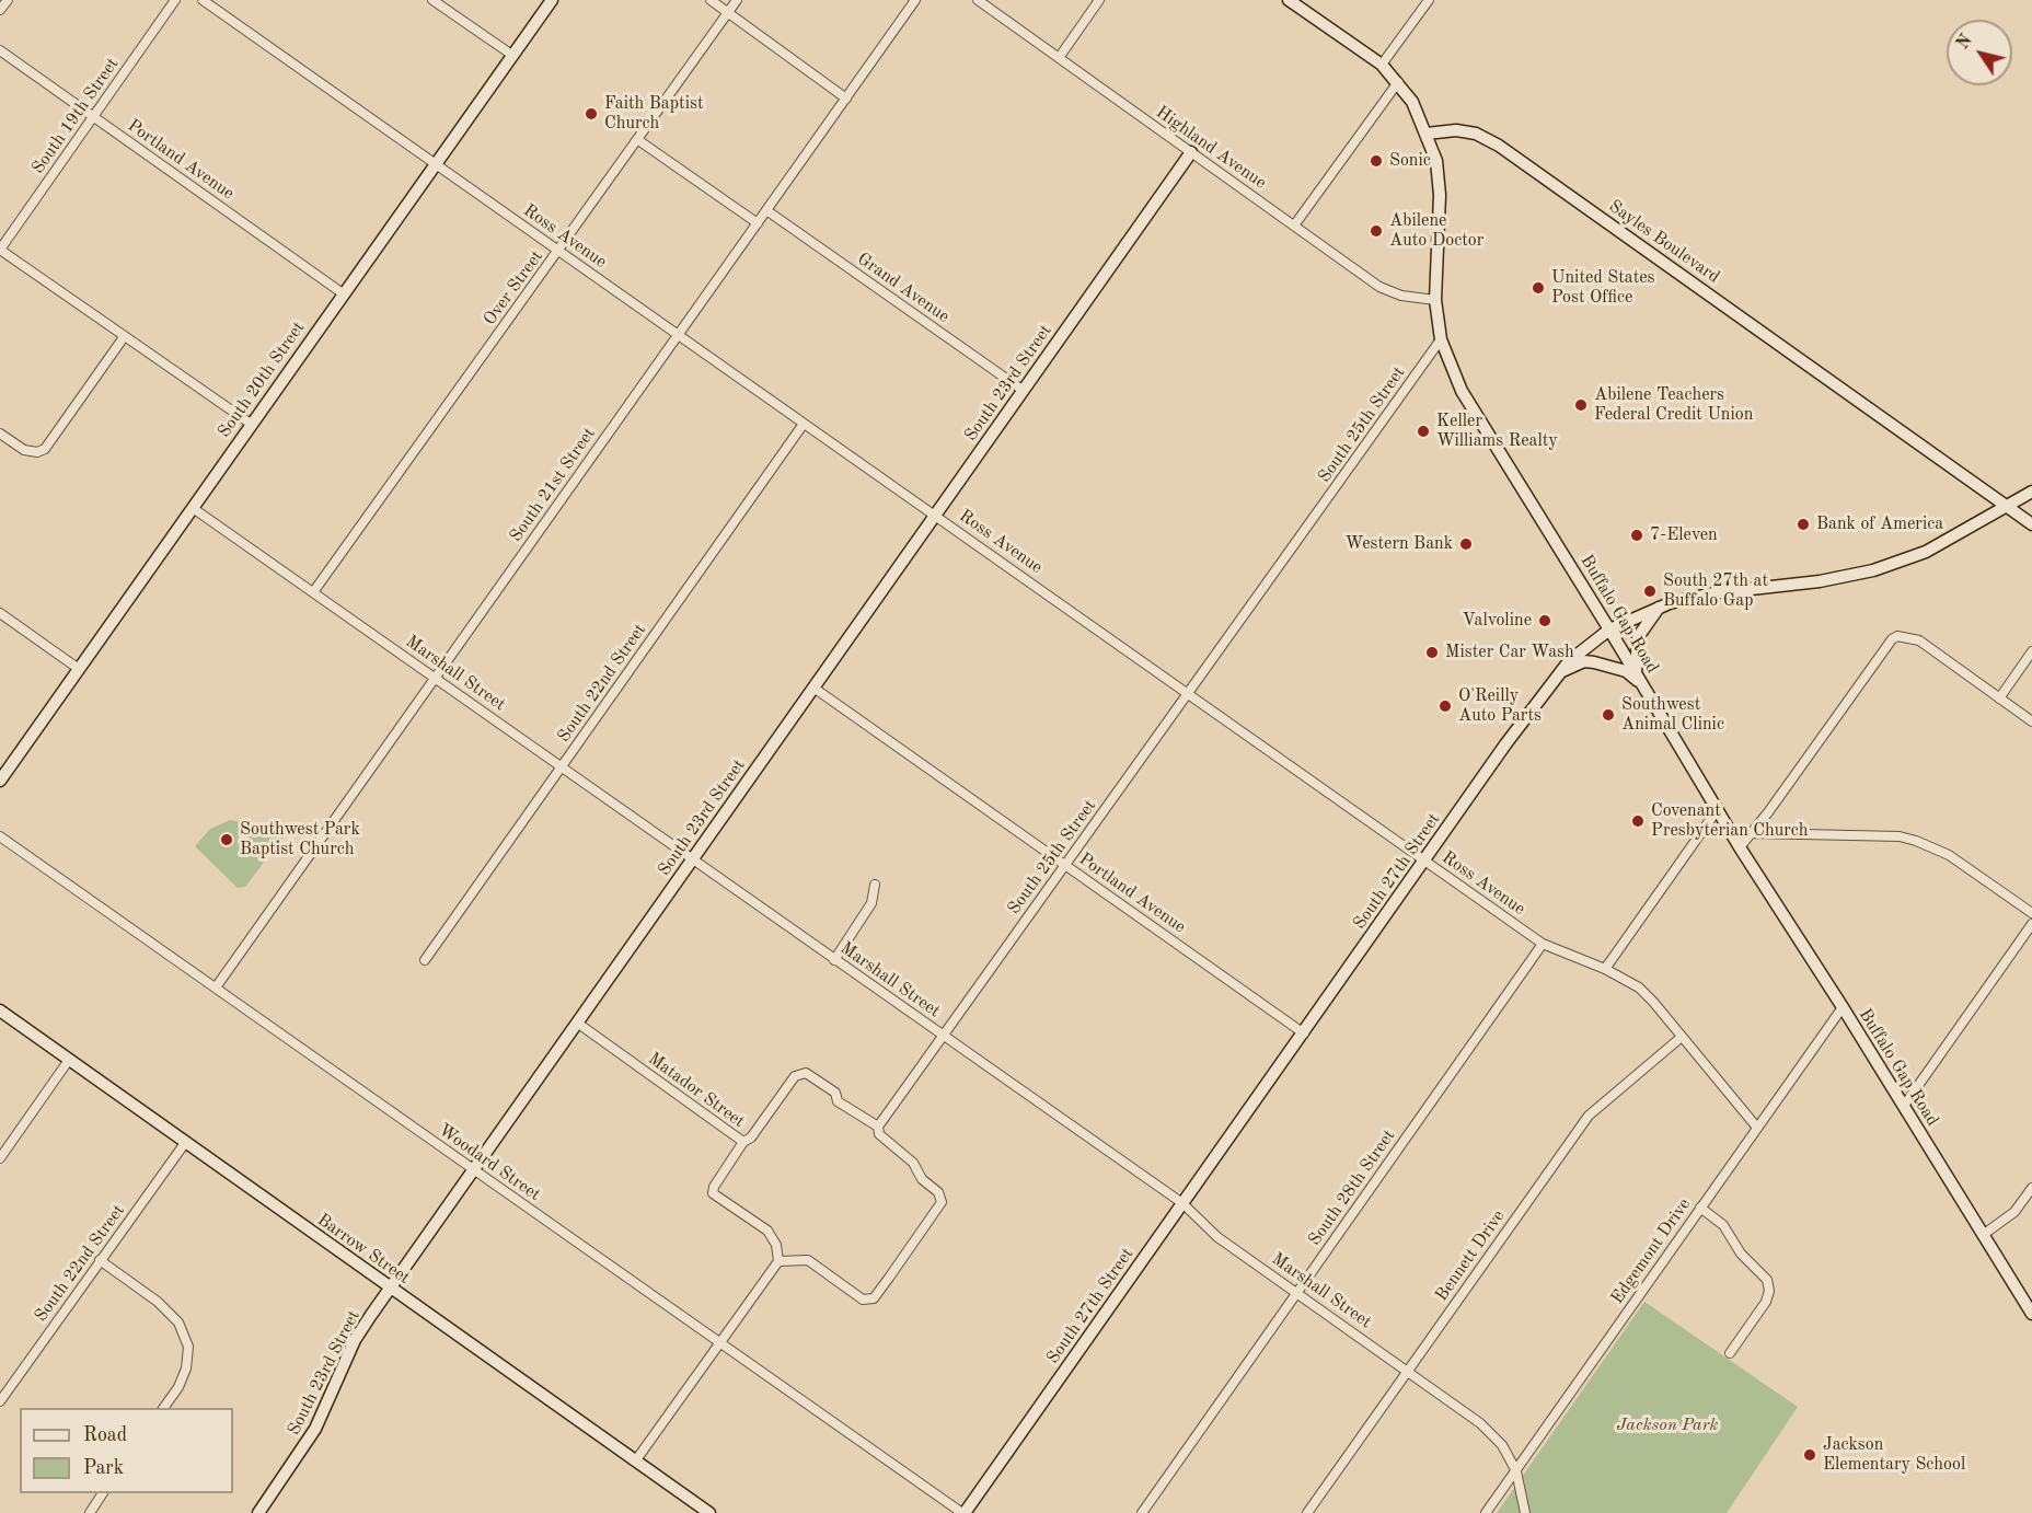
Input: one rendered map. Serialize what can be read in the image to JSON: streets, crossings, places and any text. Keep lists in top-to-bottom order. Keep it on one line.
{"streets":{"main road":["Sayles Boulevard","South 20th Street","South 23rd Street","Buffalo Gap Road","South 27th Street","Barrow Street"],"street":["South 19th Street","Highland Avenue","Portland Avenue","Ross Avenue","Over Street","Grand Avenue","South 25th Street","South 21st Street","Marshall Street","South 22nd Street","Matador Street","Woodard Street","South 28th Street","Edgemont Drive","Bennett Drive"]},"crossings":[["South 19th Street","Portland Avenue"],["Highland Avenue","South 23rd Street"],["Highland Avenue","Buffalo Gap Road"],["Portland Avenue","South 20th Street"],["Portland Avenue","South 23rd Street"],["Portland Avenue","South 25th Street"],["Portland Avenue","South 27th Street"],["Ross Avenue","Over Street"],["Ross Avenue","South 20th Street"],["Ross Avenue","South 23rd Street"],["Ross Avenue","South 25th Street"],["Ross Avenue","South 21st Street"],["Ross Avenue","South 22nd Street"],["Ross Avenue","South 27th Street"],["Ross Avenue","South 28th Street"],["Ross Avenue","Edgemont Drive"],["Ross Avenue","Bennett Drive"],["Sayles Boulevard","Buffalo Gap Road"],["Sayles Boulevard","South 27th Street"],["Over Street","Marshall Street"],["Grand Avenue","South 23rd Street"],["Grand Avenue","South 21st Street"],["South 20th Street","Marshall Street"],["South 23rd Street","Marshall Street"],["South 23rd Street","Matador Street"],["South 23rd Street","Woodard Street"],["South 23rd Street","Barrow Street"],["South 25th Street","Buffalo Gap Road"],["South 25th Street","Marshall Street"],["South 25th Street","Matador Street"],["South 21st Street","Marshall Street"],["South 21st Street","Woodard Street"],["Buffalo Gap Road","South 27th Street"],["Buffalo Gap Road","Edgemont Drive"],["Marshall Street","South 22nd Street"],["Marshall Street","South 27th Street"],["Marshall Street","South 28th Street"],["Marshall Street","Edgemont Drive"],["Marshall Street","Bennett Drive"],["South 22nd Street","Barrow Street"],["South 27th Street","Woodard Street"]],"parks":["Jackson Park"],"places":["Faith Baptist Church","Sonic","Abilene Auto Doctor","United States Post Office","Abilene Teachers Federal Credit Union","Keller Williams Realty","Bank of America","7-Eleven","Western Bank","South 27th at Buffalo Gap","Valvoline","Mister Car Wash","O'Reilly Auto Parts","Southwest Animal Clinic","Covenant Presbyterian Church","Southwest Park Baptist Church","Jackson Elementary School"],"legend":["Road","Park"],"north":"top left"}
